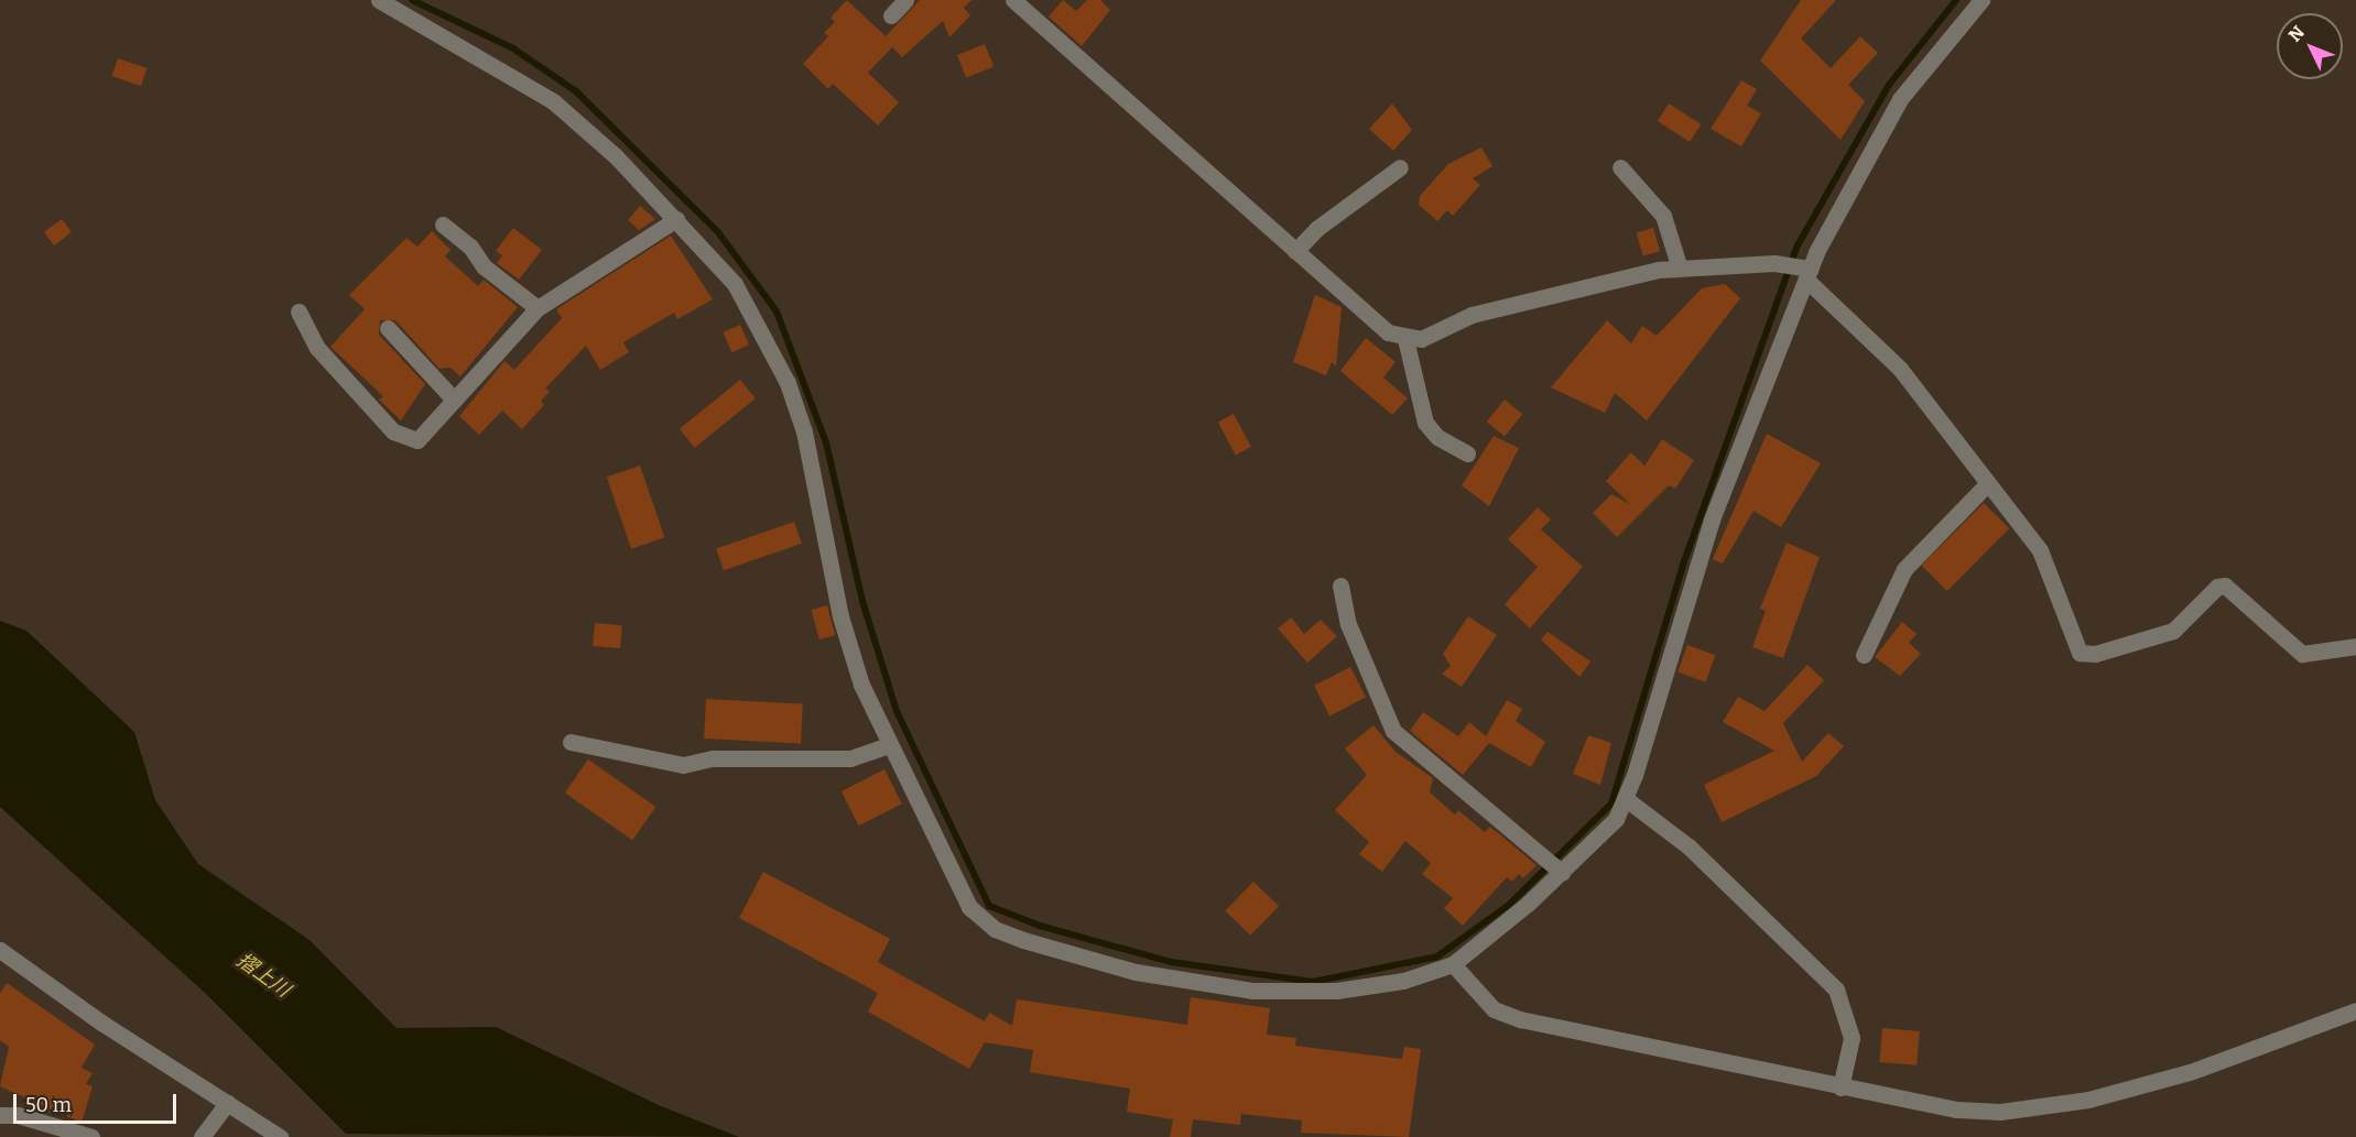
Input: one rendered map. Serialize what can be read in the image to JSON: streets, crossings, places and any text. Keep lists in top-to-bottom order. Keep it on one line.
{"water":["摺上川"],"scale_bar":"50 m","north":"top left"}
